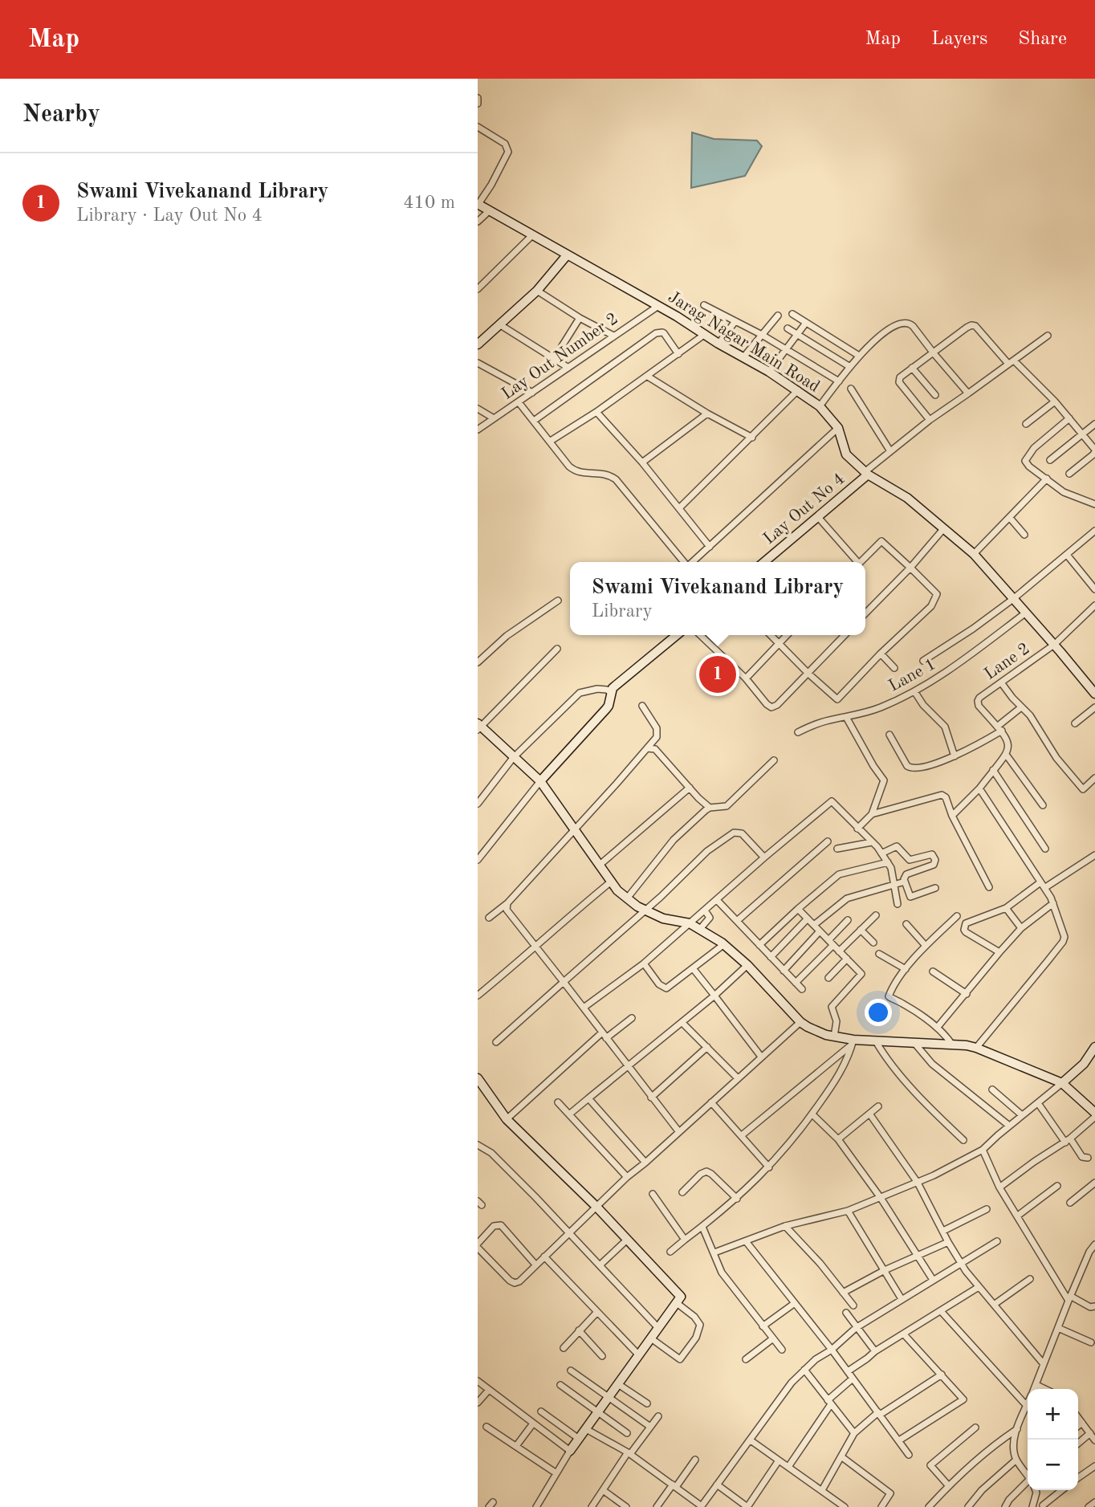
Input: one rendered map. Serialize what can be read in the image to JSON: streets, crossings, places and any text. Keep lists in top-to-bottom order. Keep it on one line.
{"streets":{"main road":["Jarag Nagar Main Road","Lay Out No 4"],"street":["Lay Out Number 2","Lane 2","Lane 1"]},"crossings":[["Jarag Nagar Main Road","Lay Out Number 2"],["Jarag Nagar Main Road","Lay Out No 4"],["Jarag Nagar Main Road","Lane 2"],["Jarag Nagar Main Road","Lane 1"]],"page":{"header":"Map","nav":["Map","Layers","Share"],"heading":"Nearby","list":[{"mark":"1","name":"Swami Vivekanand Library","note":"Library · Lay Out No 4","value":"410 m"}],"popup":["Swami Vivekanand Library","Library"],"pins":"1","map_buttons":["+","−"]}}
